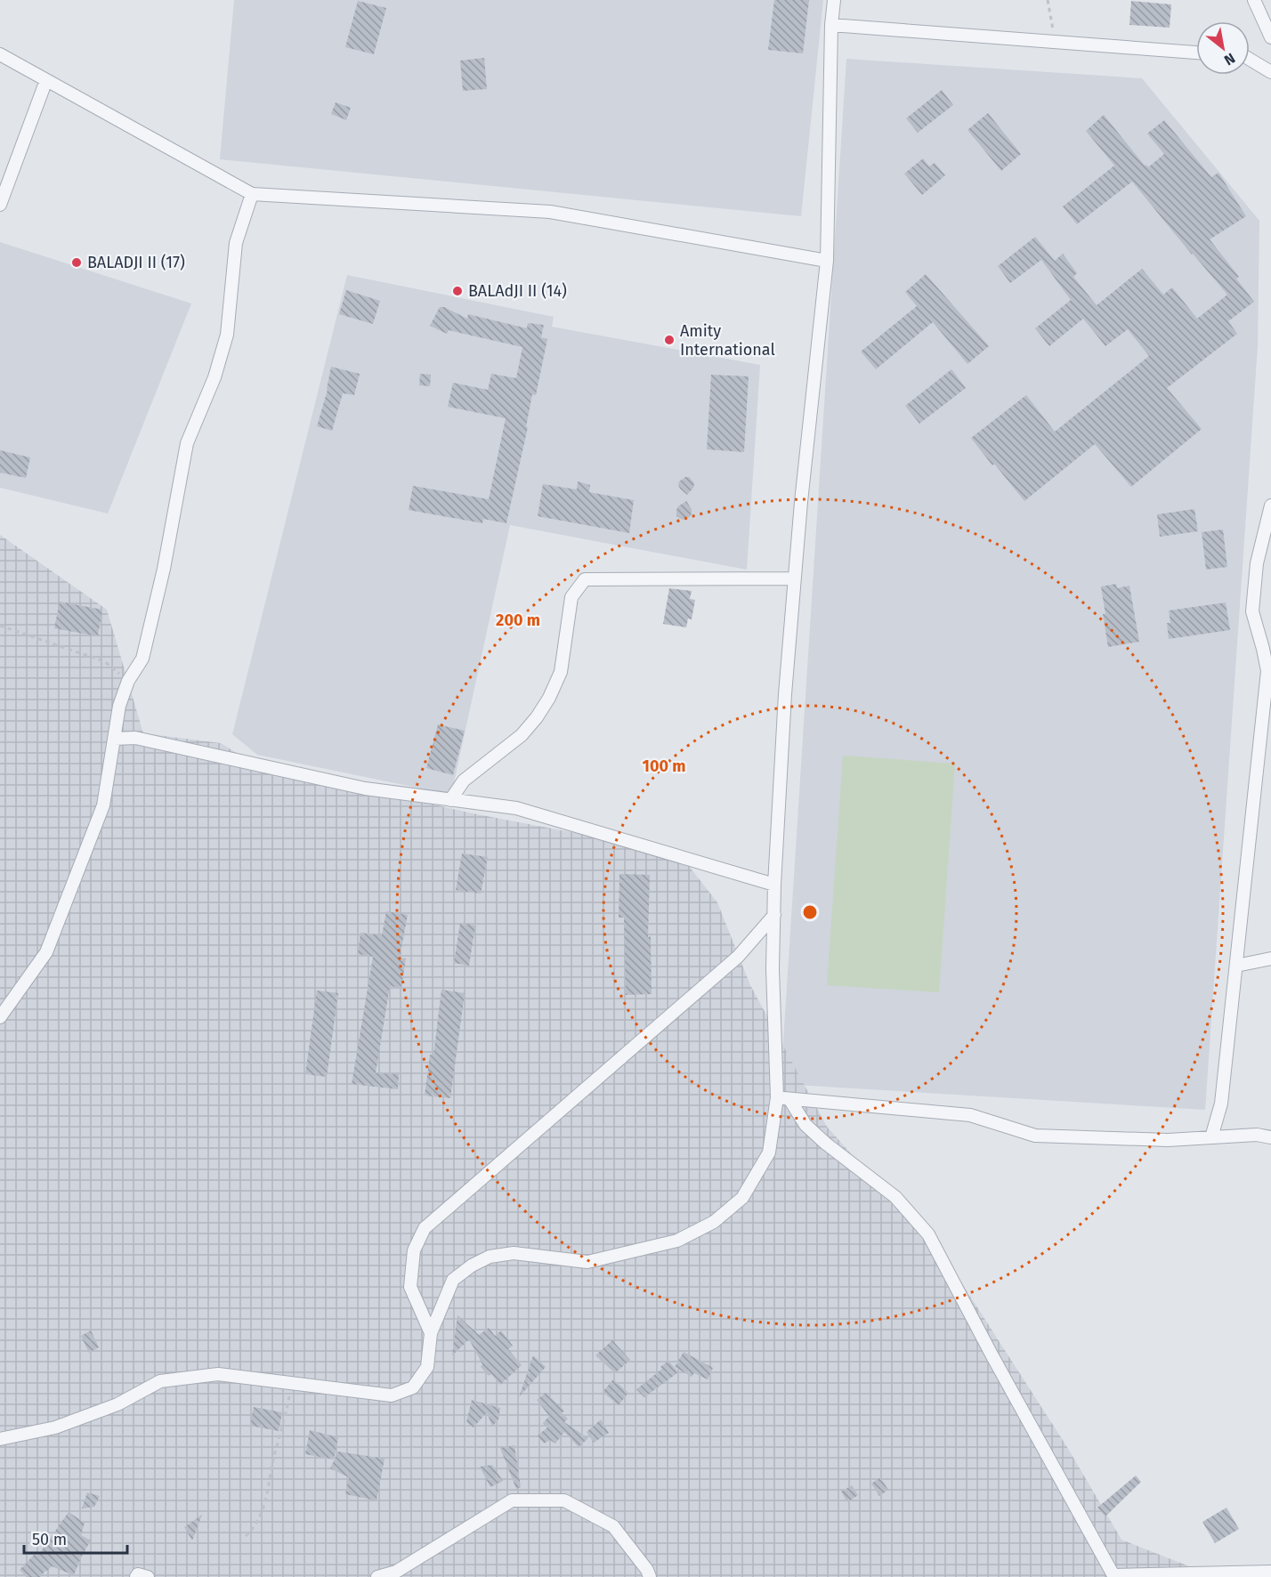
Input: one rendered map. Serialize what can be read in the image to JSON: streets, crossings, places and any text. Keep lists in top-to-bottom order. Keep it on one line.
{"places":["BALADJI II (17)","BALAdJI II (14)","Amity International"],"scale_bar":"50 m","north":"bottom right","rings":["200 m","100 m"]}
